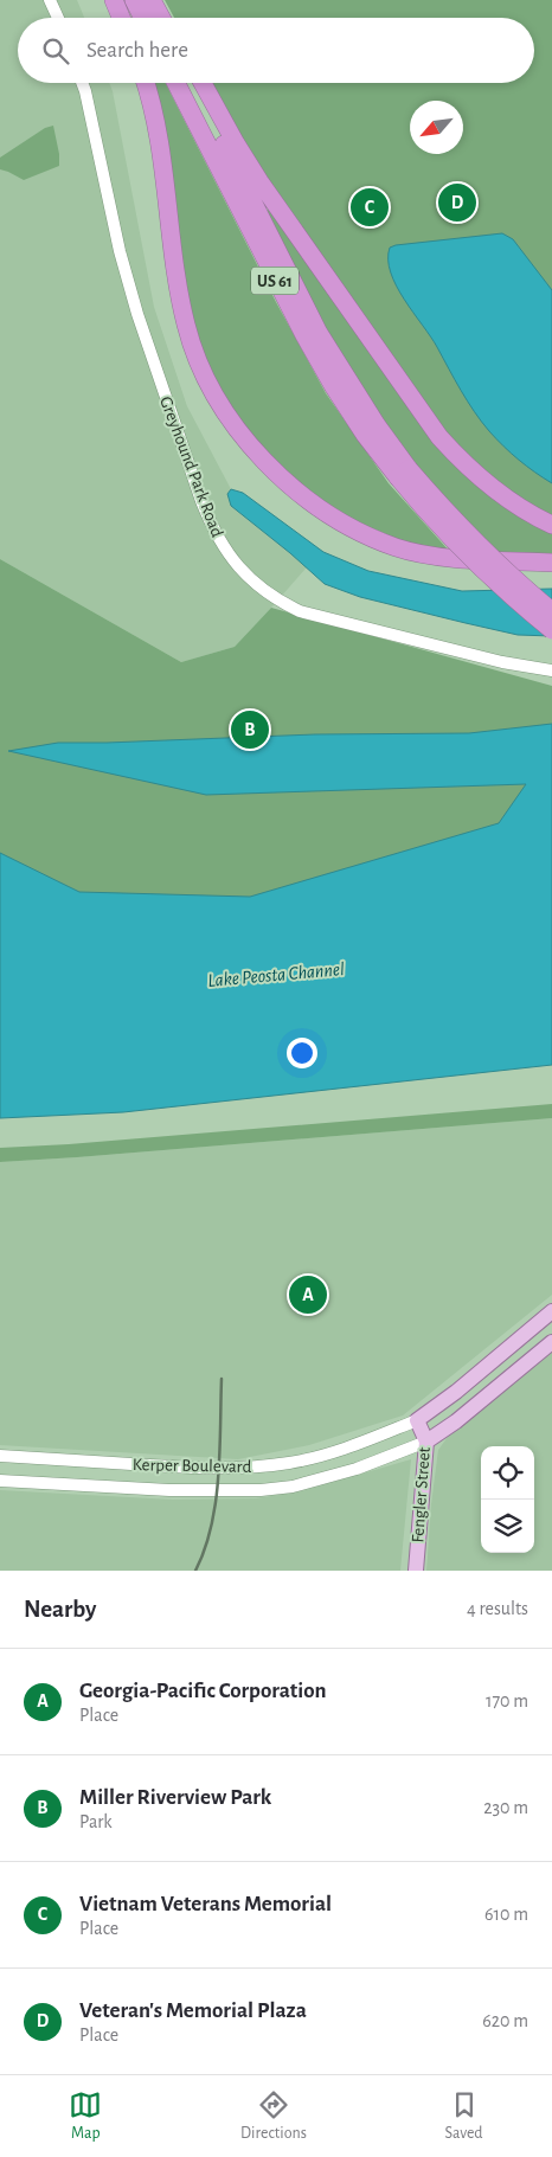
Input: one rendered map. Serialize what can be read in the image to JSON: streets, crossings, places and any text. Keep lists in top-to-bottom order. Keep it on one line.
{"streets":{"highway":["US 61"],"main road":["Kerper Boulevard","Fengler Street"],"street":["Greyhound Park Road"]},"crossings":[["Kerper Boulevard","Fengler Street"]],"water":["Lake Peosta Channel"],"north":"bottom left","page":{"search":"Search here","pins":["D","C","B","A"],"heading":["Nearby","4 results"],"list":[{"mark":"A","name":"Georgia-Pacific Corporation","note":"Place","value":"170 m"},{"mark":"B","name":"Miller Riverview Park","note":"Park","value":"230 m"},{"mark":"C","name":"Vietnam Veterans Memorial","note":"Place","value":"610 m"},{"mark":"D","name":"Veteran's Memorial Plaza","note":"Place","value":"620 m"}],"nav":["Map","Directions","Saved"]}}
